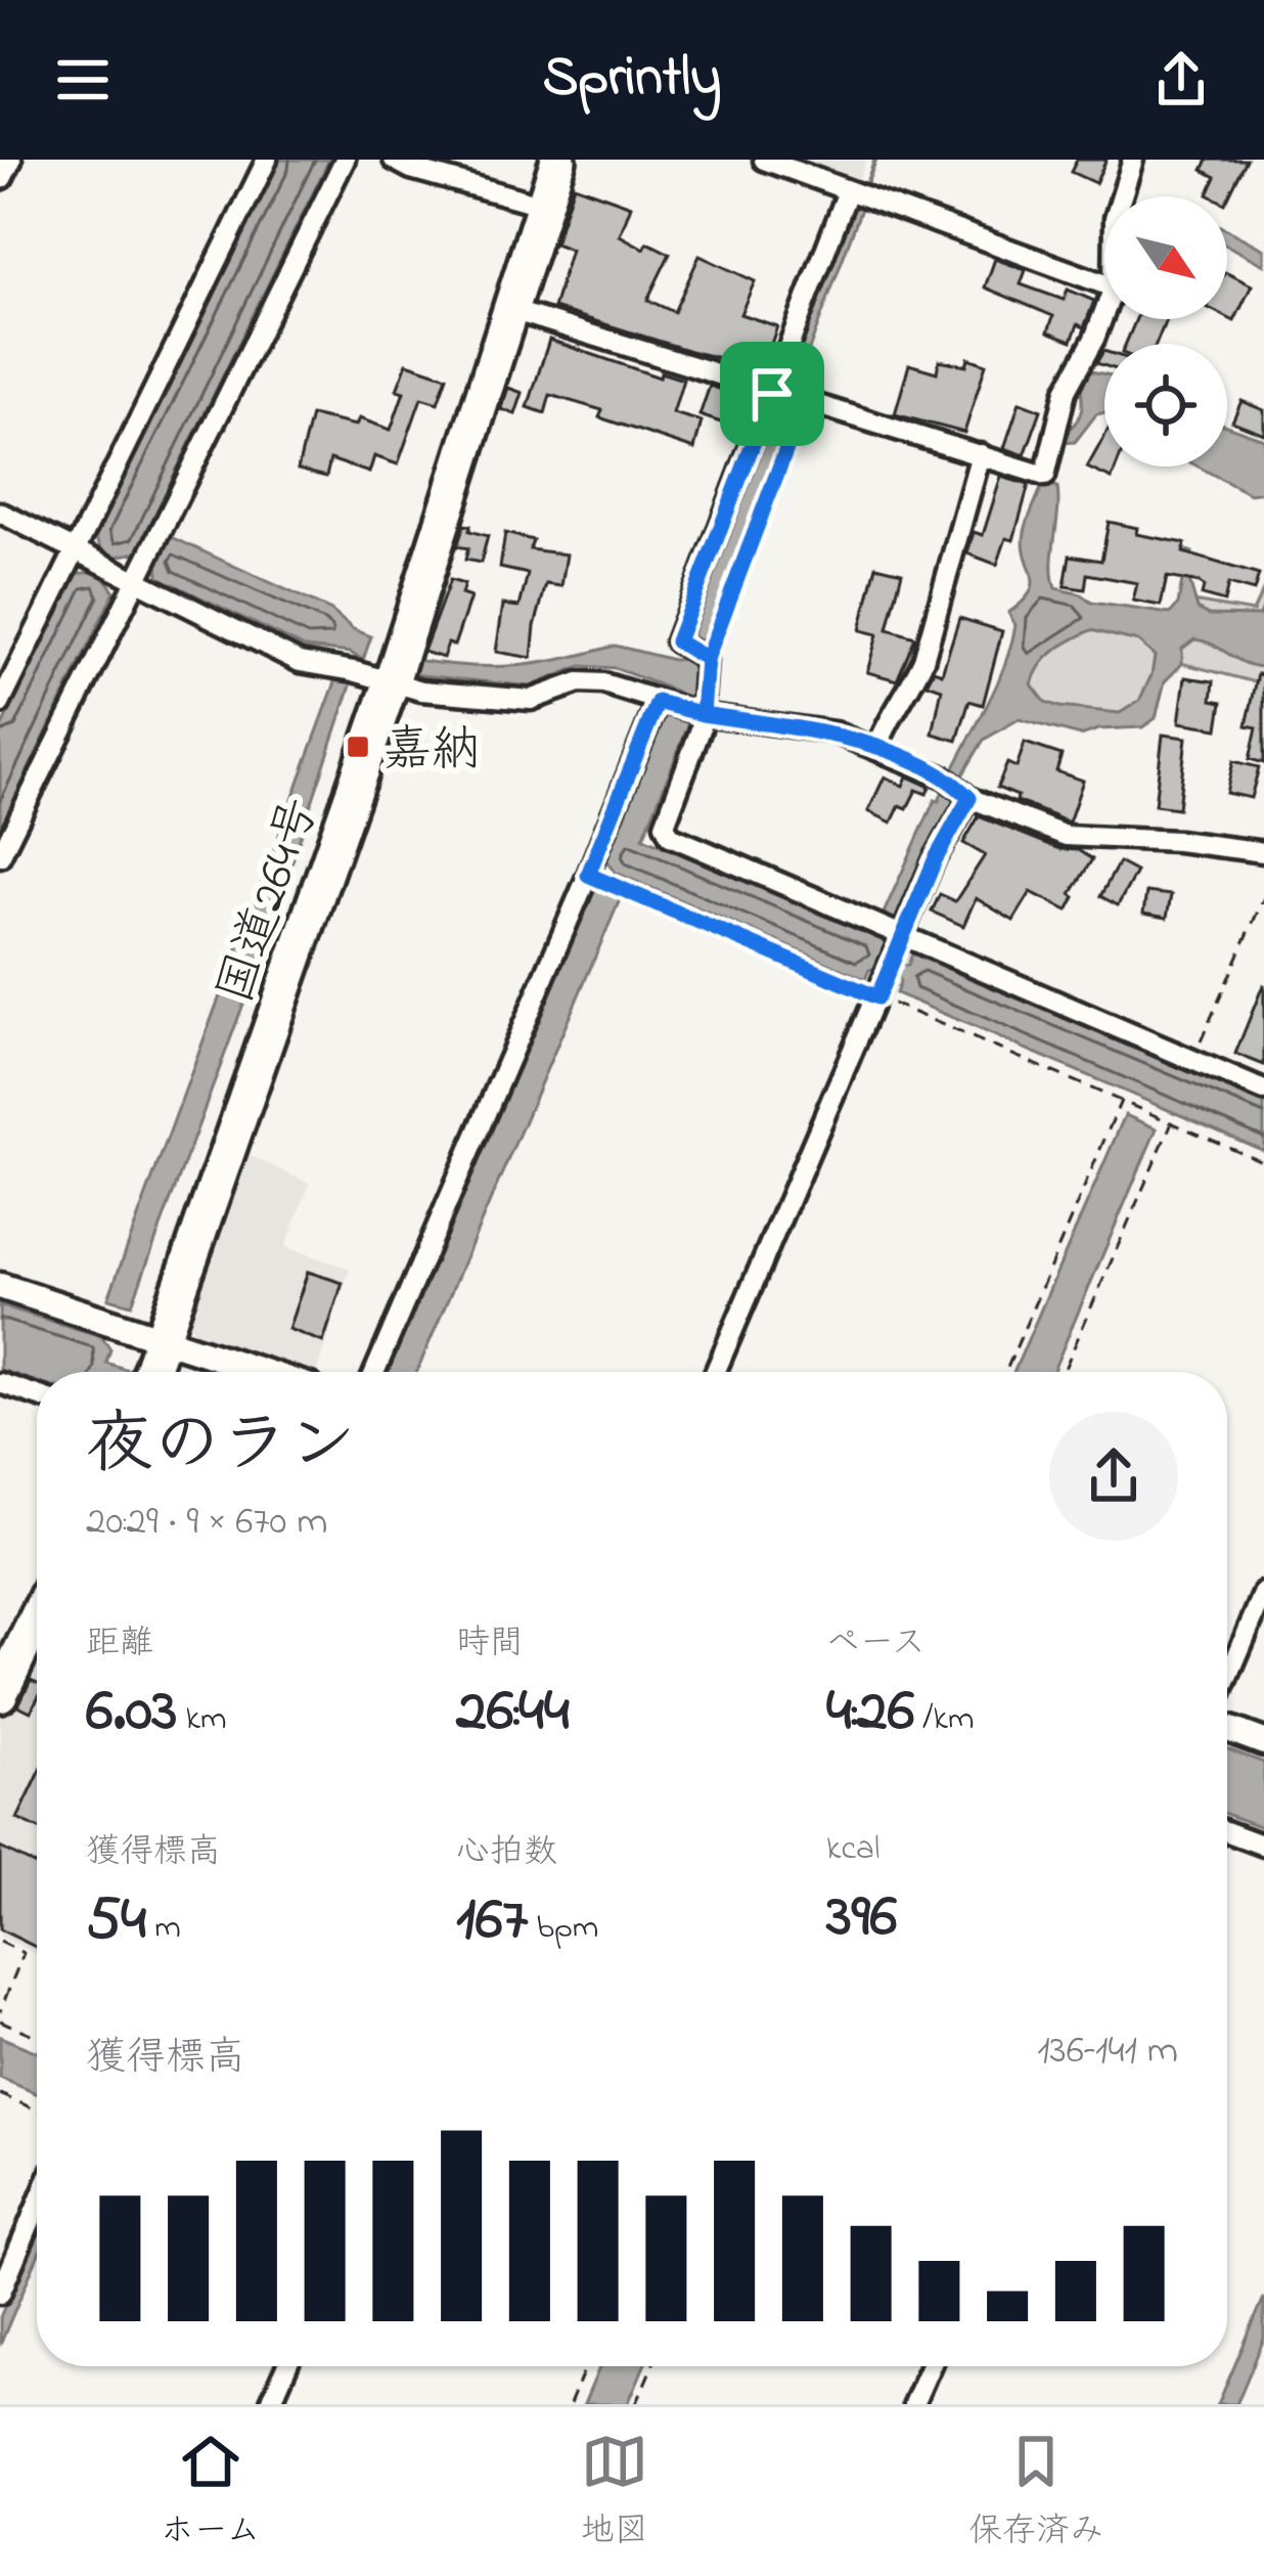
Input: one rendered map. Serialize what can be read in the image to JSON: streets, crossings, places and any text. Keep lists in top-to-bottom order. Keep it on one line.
{"streets":{"highway":["国道264号"]},"places":{"transit":["嘉納"]},"north":"bottom right","page":{"header":"Sprintly","heading":["夜のラン","20:29 · 9 × 670 m"],"stats":[["距離","6.03 km"],["時間","26:44"],["ペース","4:26 /km"],["獲得標高","54 m"],["心拍数","167 bpm"],["kcal","396"]],"chart":["獲得標高","136–141 m"],"tabs":["ホーム","地図","保存済み"]}}
